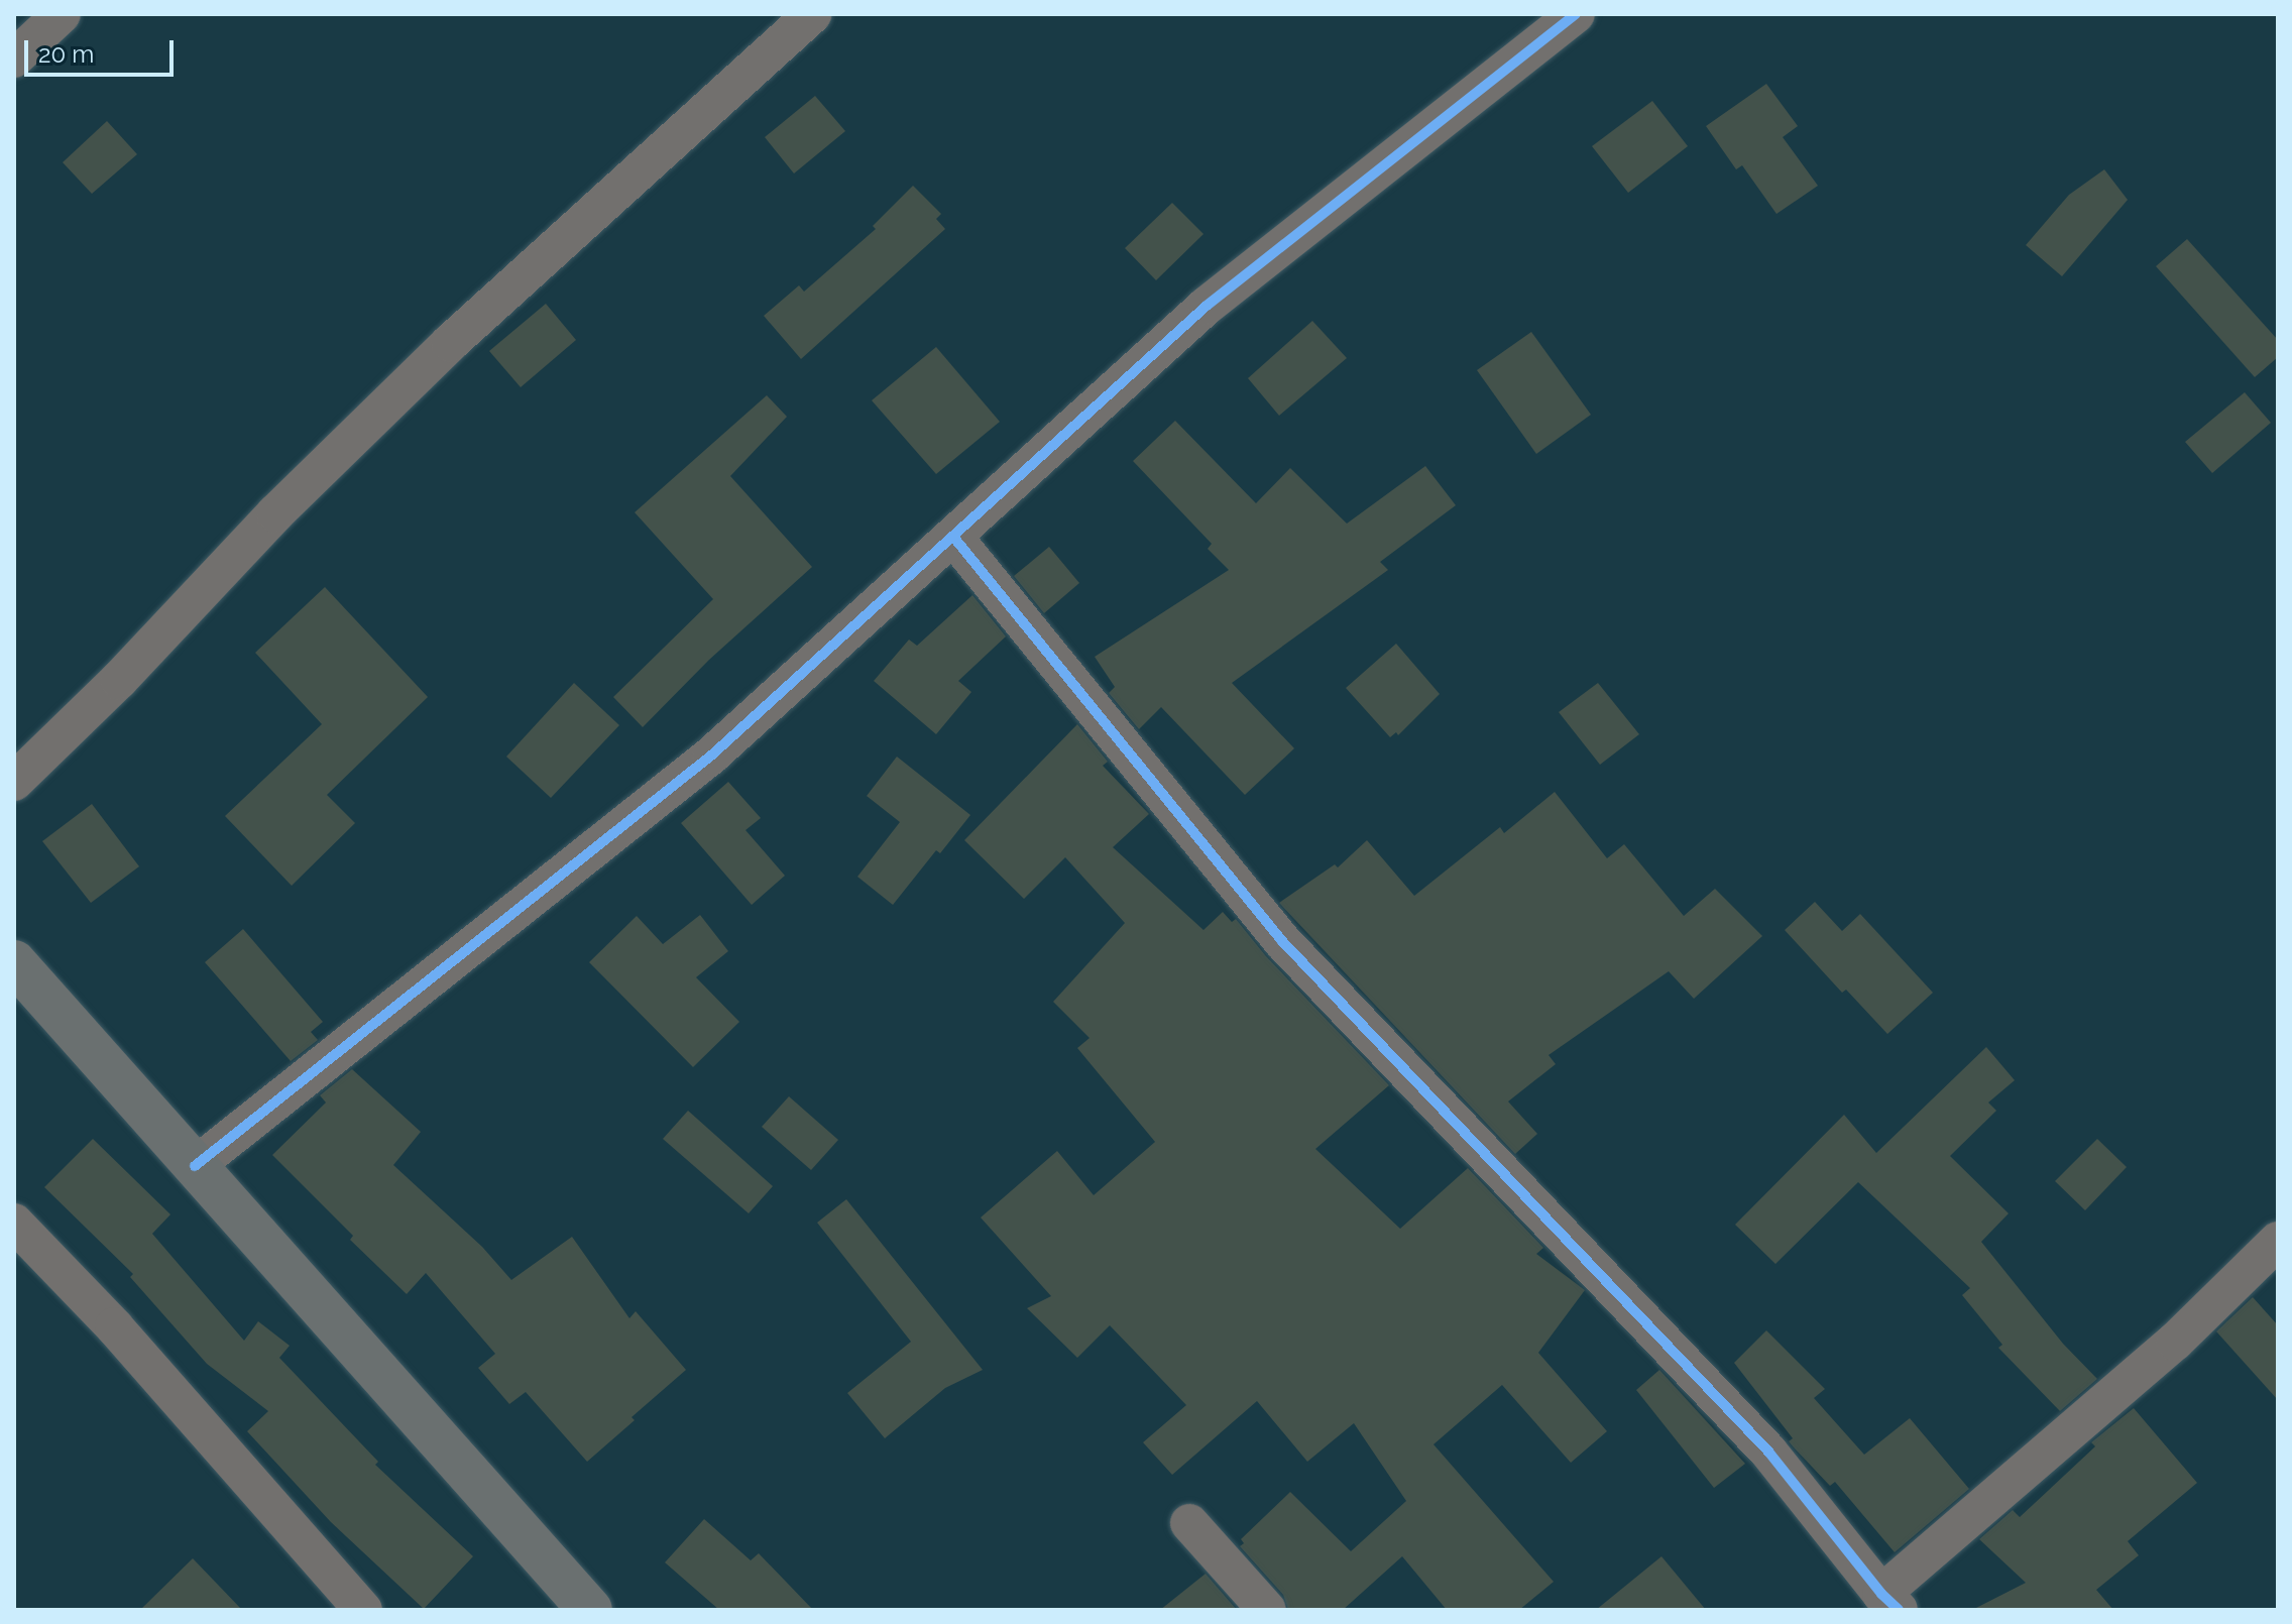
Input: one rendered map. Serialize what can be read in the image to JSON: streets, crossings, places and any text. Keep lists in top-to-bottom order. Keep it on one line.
{"scale_bar":"20 m"}
